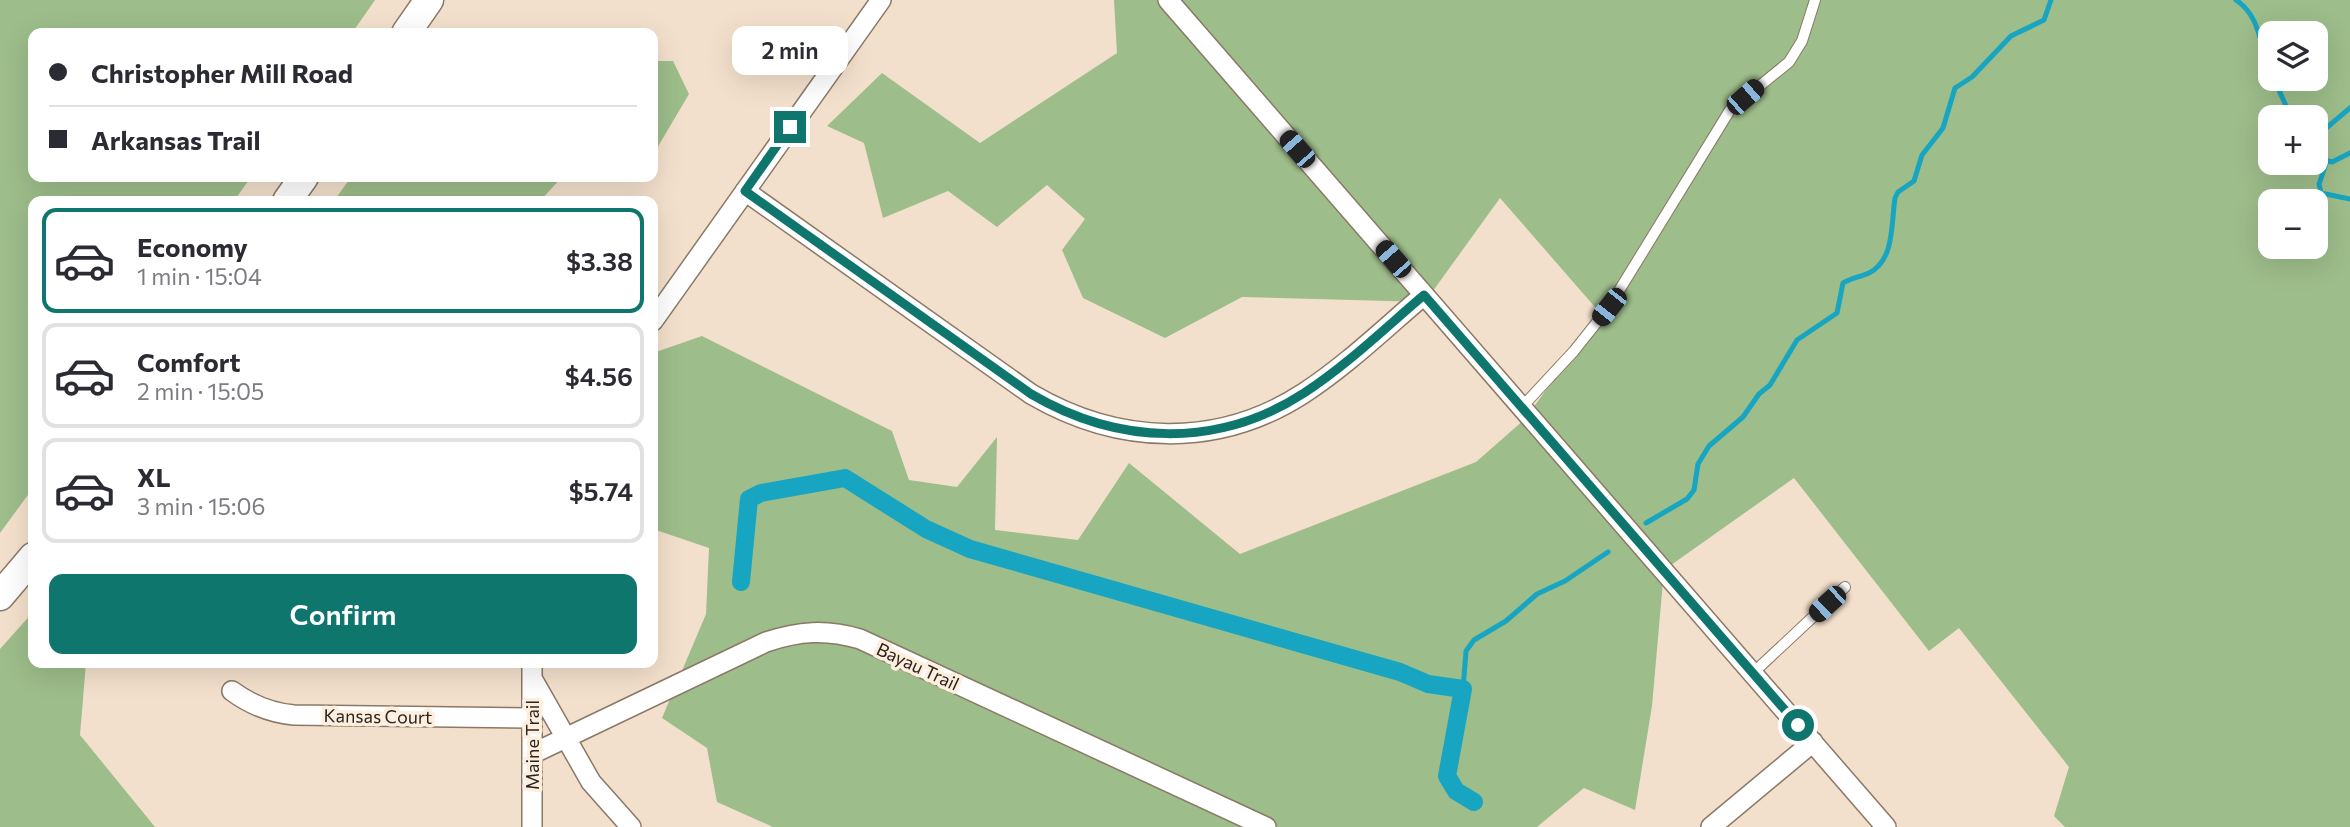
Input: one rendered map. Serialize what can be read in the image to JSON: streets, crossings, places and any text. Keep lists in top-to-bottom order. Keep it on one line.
{"streets":{"street":["Bayau Trail","Kansas Court","Maine Trail"]},"crossings":[["Bayau Trail","Maine Trail"],["Kansas Court","Maine Trail"]],"page":{"map_buttons":["+","−"],"bubble":"2 min","banner":["Christopher Mill Road","Arkansas Trail"],"list":[{"name":"Economy","note":"1 min · 15:04","value":"$3.38"},{"name":"Comfort","note":"2 min · 15:05","value":"$4.56"},{"name":"XL","note":"3 min · 15:06","value":"$5.74"}],"buttons":"Confirm"}}
